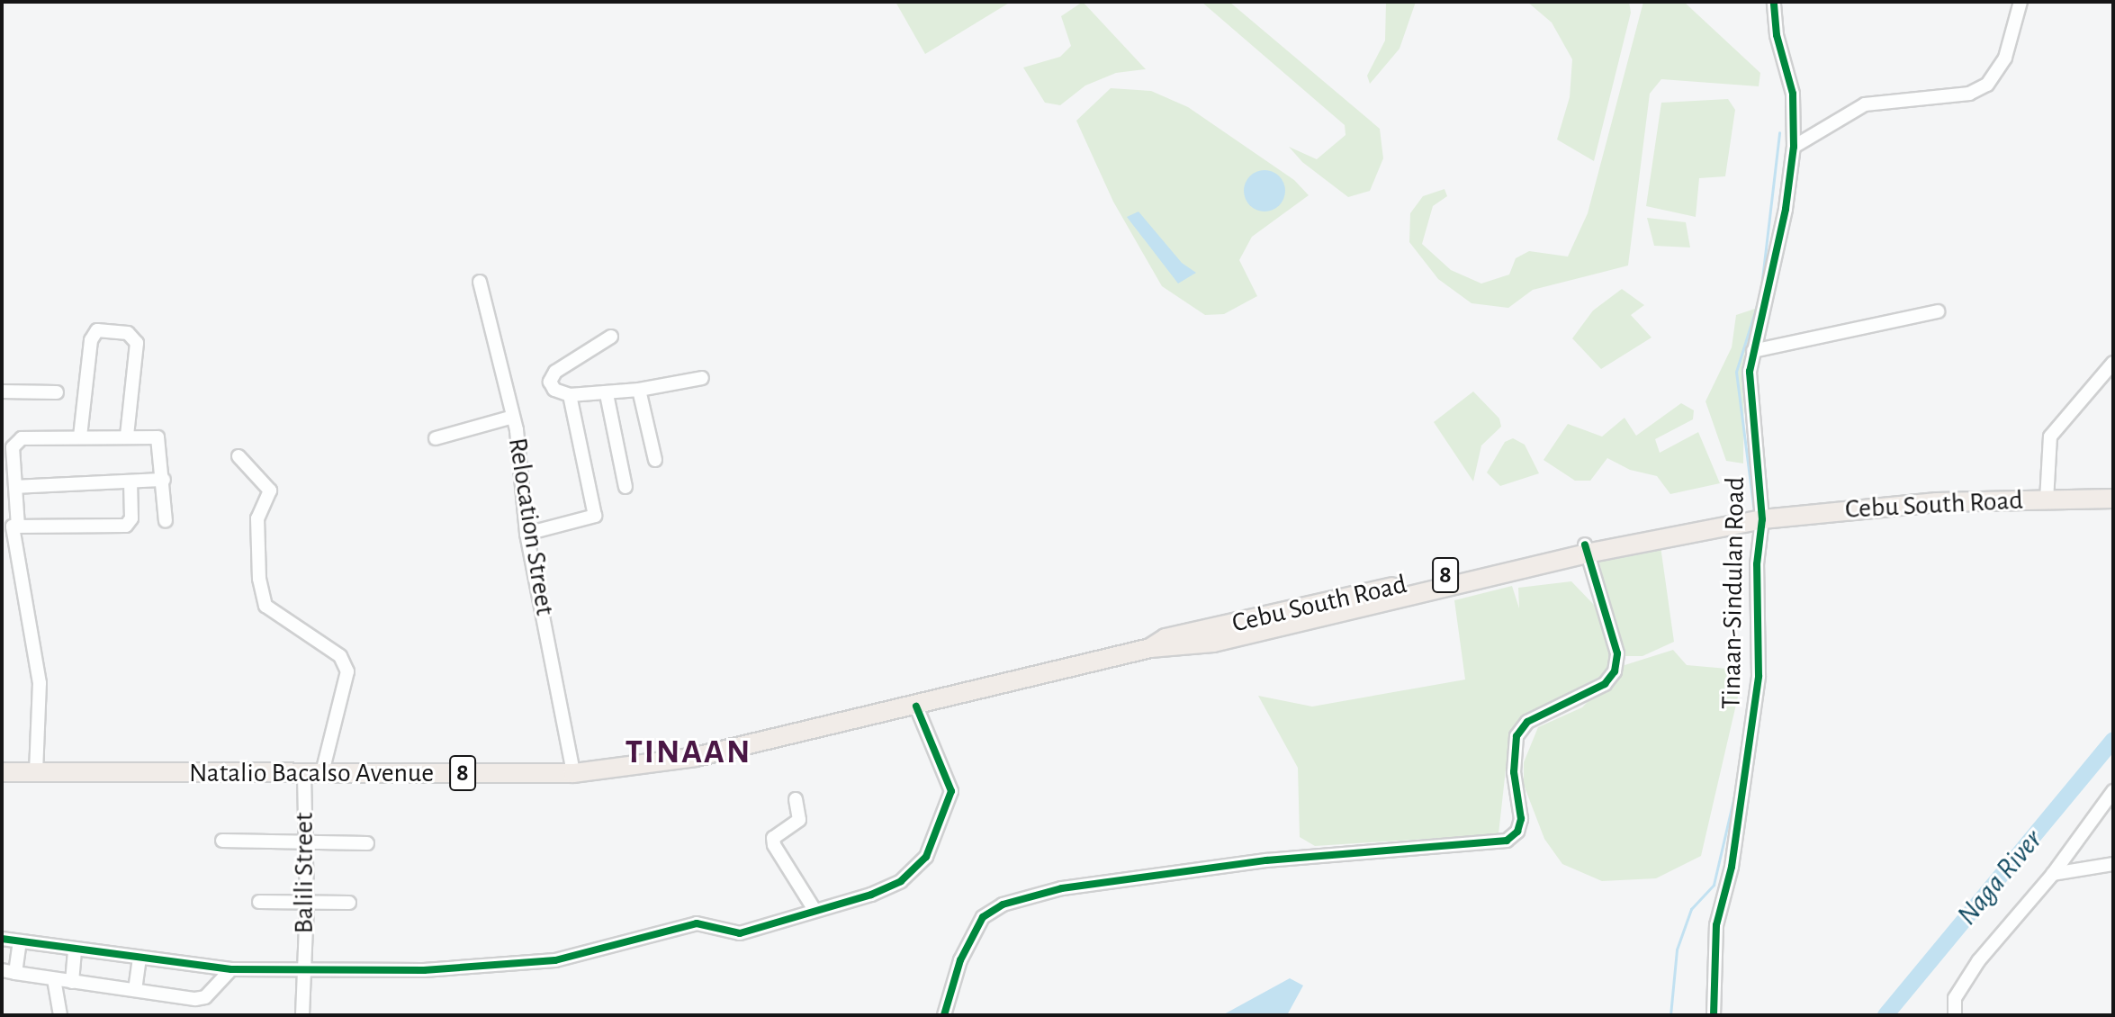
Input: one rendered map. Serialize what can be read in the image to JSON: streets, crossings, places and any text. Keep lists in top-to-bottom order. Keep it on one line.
{"streets":{"highway":["Cebu South Road","8","Natalio Bacalso Avenue"],"street":["Relocation Street","Tinaan-Sindulan Road","Balili Street"]},"crossings":[["Cebu South Road","Tinaan-Sindulan Road"],["Cebu South Road","Natalio Bacalso Avenue"],["Relocation Street","Natalio Bacalso Avenue"],["Natalio Bacalso Avenue","Balili Street"]],"districts":["TINAAN"],"water":["Naga River"]}
